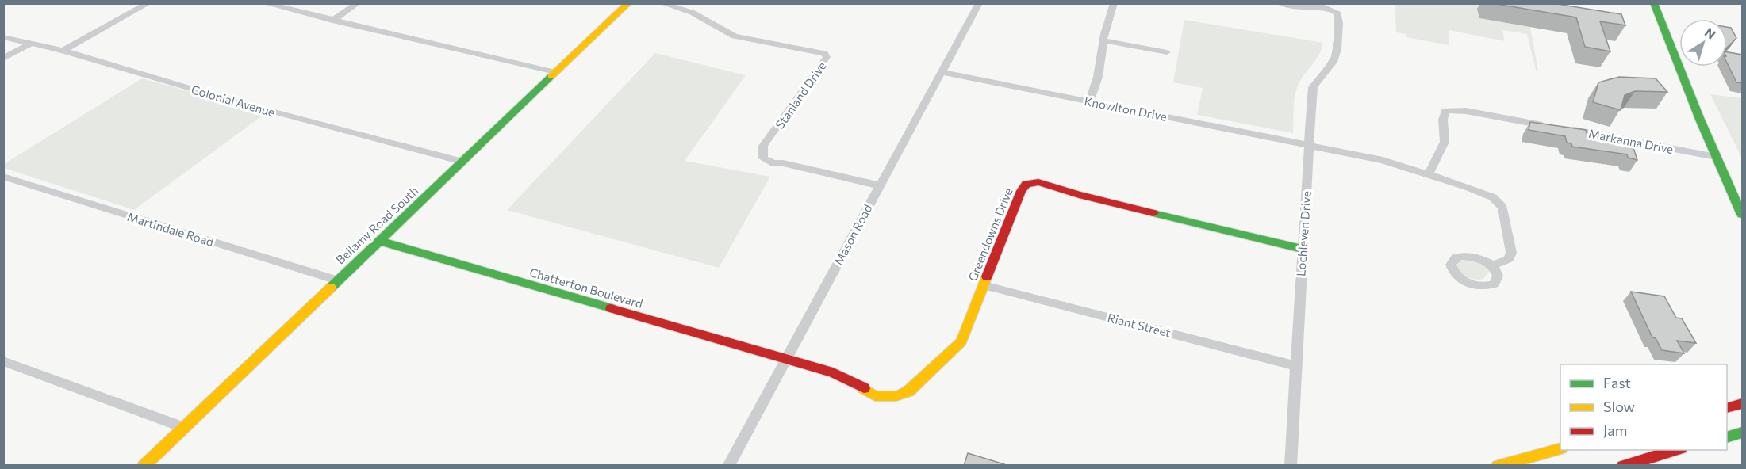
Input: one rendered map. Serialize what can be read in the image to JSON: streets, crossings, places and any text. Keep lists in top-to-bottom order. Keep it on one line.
{"streets":{"street":["Stanland Drive","Colonial Avenue","Knowlton Drive","Markanna Drive","Bellamy Road South","Martindale Road","Lochleven Drive","Mason Road","Greendowns Drive","Chatterton Boulevard","Riant Street"]},"crossings":[["Stanland Drive","Mason Road"],["Colonial Avenue","Bellamy Road South"],["Knowlton Drive","Markanna Drive"],["Knowlton Drive","Lochleven Drive"],["Knowlton Drive","Mason Road"],["Bellamy Road South","Martindale Road"],["Bellamy Road South","Chatterton Boulevard"],["Lochleven Drive","Greendowns Drive"],["Lochleven Drive","Riant Street"],["Mason Road","Greendowns Drive"],["Mason Road","Chatterton Boulevard"],["Greendowns Drive","Chatterton Boulevard"],["Greendowns Drive","Riant Street"]],"legend":["Fast","Slow","Jam"],"north":"top right"}
